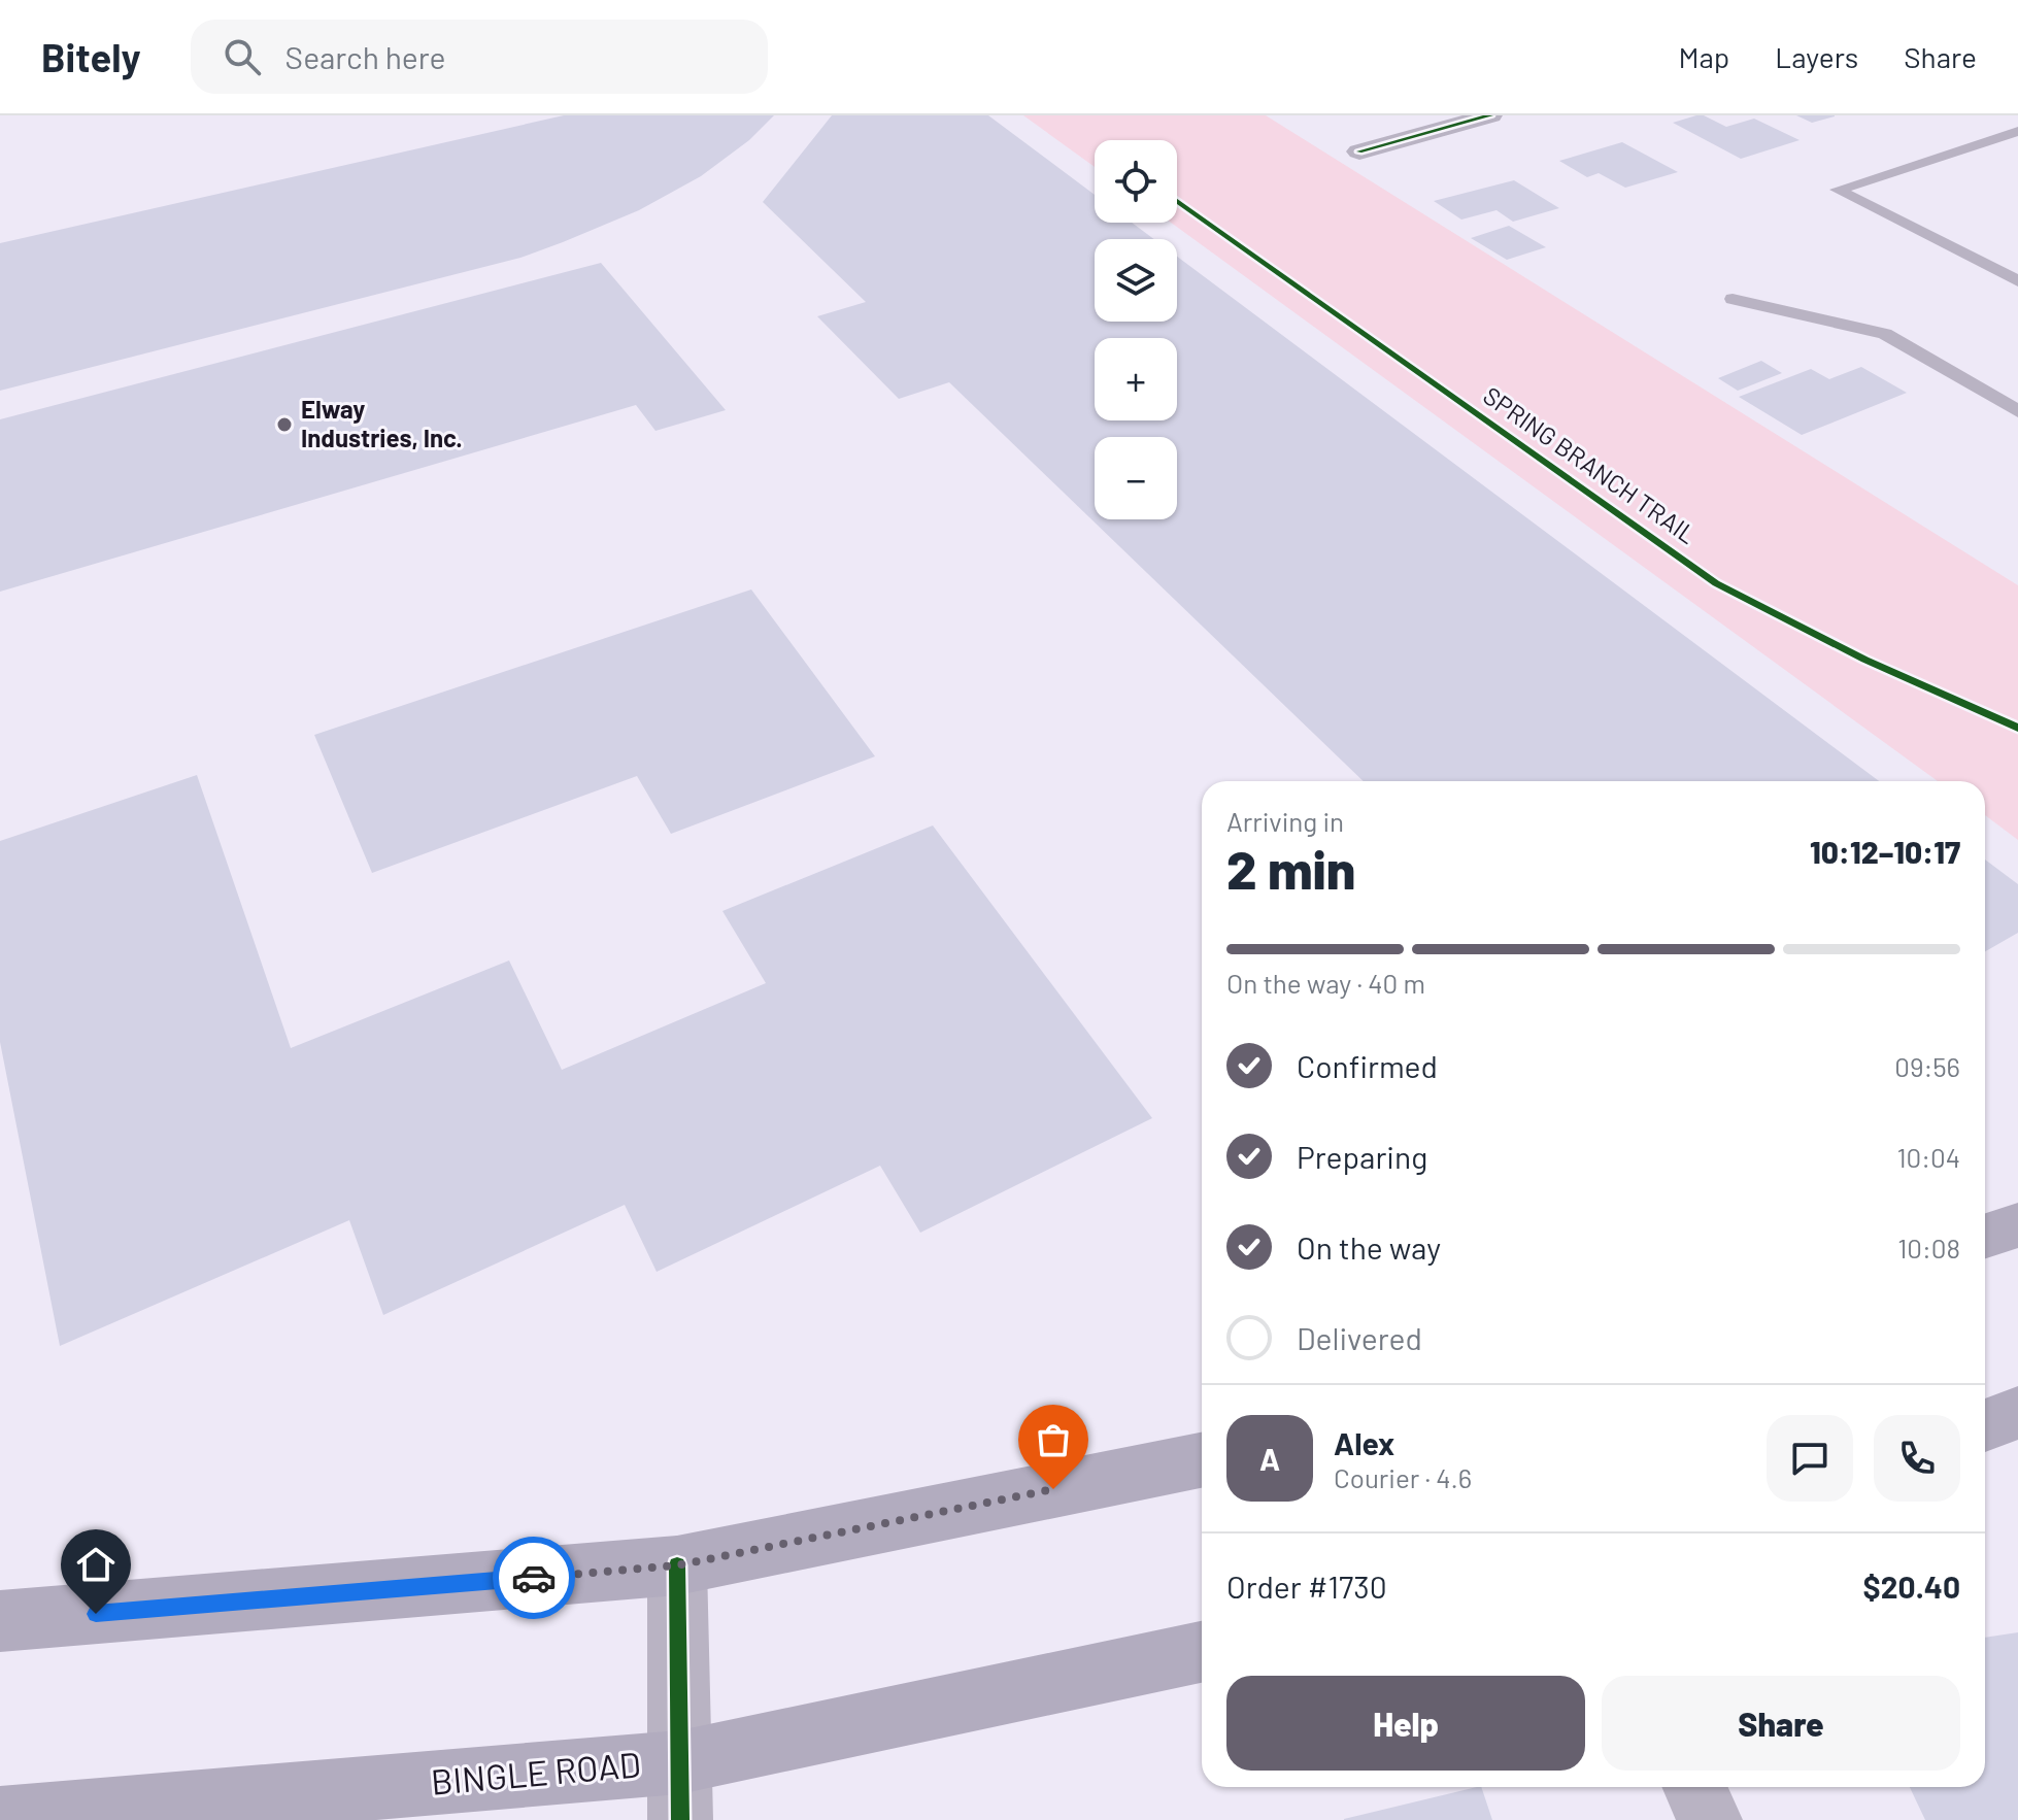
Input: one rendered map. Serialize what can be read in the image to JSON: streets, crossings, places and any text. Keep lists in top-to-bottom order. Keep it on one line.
{"streets":{"main road":["BINGLE ROAD"],"cycle path":["SPRING BRANCH TRAIL"]},"places":["Elway Industries, Inc."],"page":{"header":"Bitely","search":"Search here","nav":["Map","Layers","Share"],"map_buttons":["+","−"],"heading":["2 min","Arriving in","10:12–10:17"],"panel":["Alex","Courier · 4.6","Order #1730","$20.40"],"bar":"On the way · 40 m","list":[["Confirmed","09:56"],["Preparing","10:04"],["On the way","10:08"],"Delivered"],"round":"A","buttons":["Help","Share"]}}
